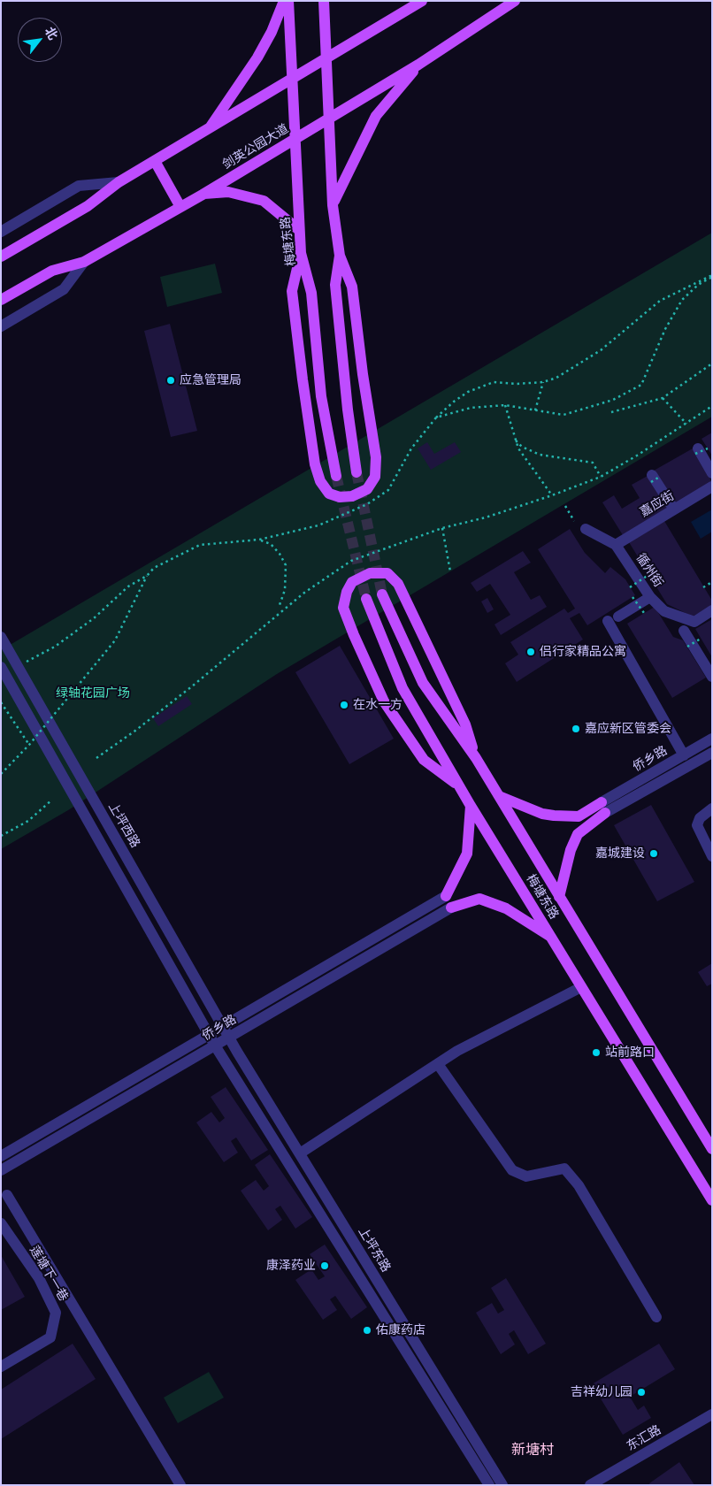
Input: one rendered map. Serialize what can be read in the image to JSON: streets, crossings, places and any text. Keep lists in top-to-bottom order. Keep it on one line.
{"streets":{"main road":["剑英公园大道","梅塘东路"],"street":["嘉应街","循州街","侨乡路","上坪西路","上坪东路","莲塘下一巷","东汇路"]},"crossings":[["剑英公园大道","梅塘东路"],["嘉应街","循州街"],["侨乡路","上坪西路"],["侨乡路","上坪东路"],["上坪西路","上坪东路"]],"districts":["新塘村"],"parks":["绿轴花园广场"],"places":["应急管理局","侣行家精品公寓","在水一方","嘉应新区管委会","嘉城建设","站前路口","康泽药业","佑康药店","吉祥幼儿园"],"north":"top right"}
